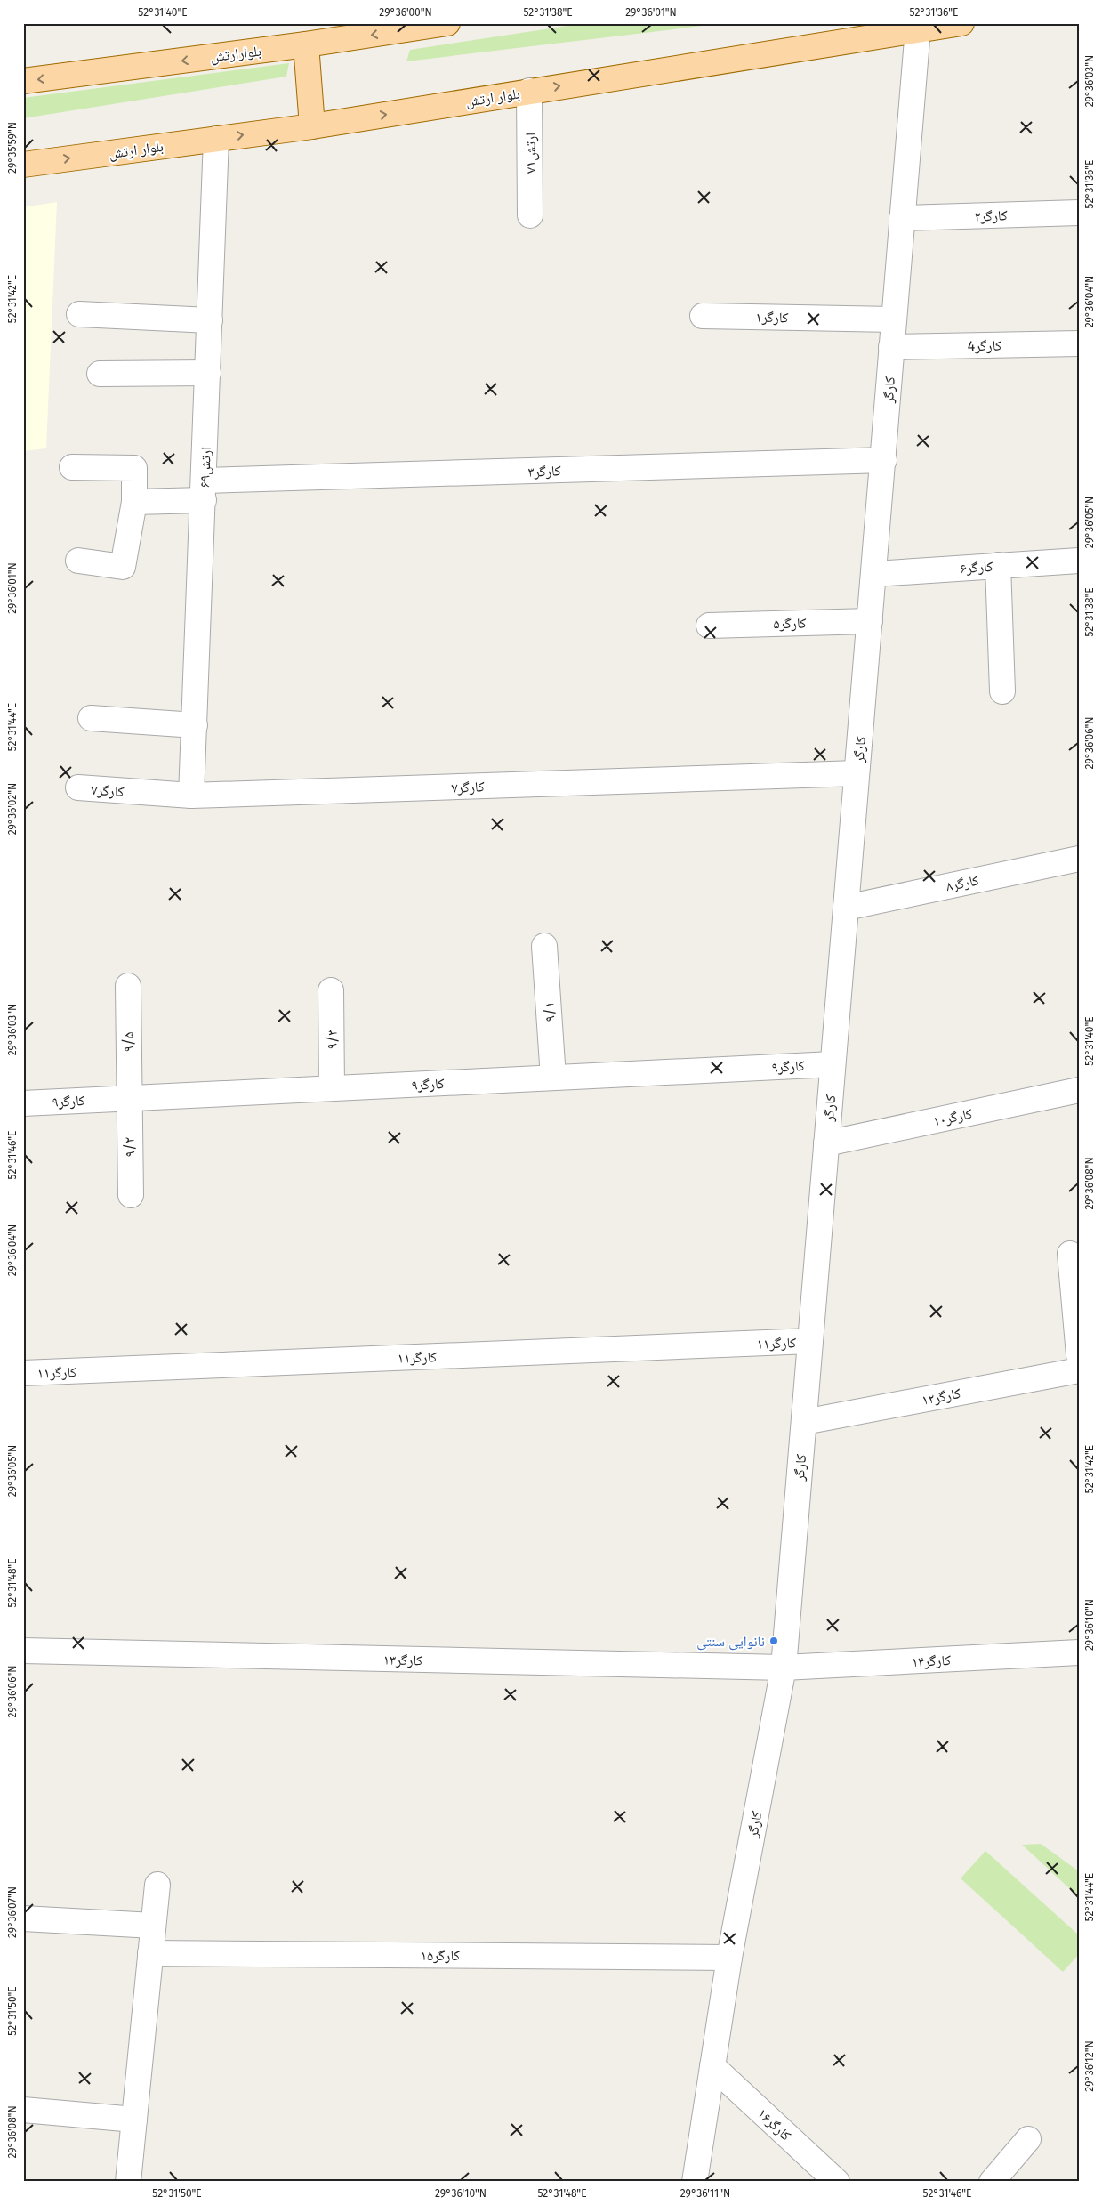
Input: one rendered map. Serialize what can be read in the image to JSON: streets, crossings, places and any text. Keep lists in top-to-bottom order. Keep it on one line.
{"streets":{"main road":["بلوارارتش","بلوار ارتش"],"street":["ارتش۷۱","کارگر۲","کارگر۱","4کارگر","کارگر","ارتش۶۹","کارگر۳","کارگر۶","کارگر۵","کارگر۷","کارگر۸","۹/۱","۹/۳","۹/۵","کارگر۹","کارگر۱۰","۹/۲","کارگر۱۱","کارگر۱۲","کارگر۱۳","کارگر۱۴","کارگر۱۵","کارگر۱۶"]},"crossings":[["بلوار ارتش","ارتش۷۱"],["بلوار ارتش","کارگر"],["بلوار ارتش","ارتش۶۹"],["کارگر۲","کارگر"],["کارگر۱","کارگر"],["4کارگر","کارگر"],["کارگر","کارگر۳"],["کارگر","کارگر۶"],["کارگر","کارگر۵"],["کارگر","کارگر۷"],["کارگر","کارگر۸"],["کارگر","کارگر۹"],["کارگر","کارگر۱۰"],["کارگر","کارگر۱۱"],["کارگر","کارگر۱۲"],["کارگر","کارگر۱۳"],["کارگر","کارگر۱۴"],["کارگر","کارگر۱۵"],["کارگر","کارگر۱۶"],["ارتش۶۹","کارگر۳"],["ارتش۶۹","کارگر۷"],["۹/۱","کارگر۹"],["۹/۳","کارگر۹"],["۹/۵","کارگر۹"],["۹/۵","۹/۲"],["کارگر۹","۹/۲"],["کارگر۱۳","کارگر۱۴"]],"one_way":["بلوارارتش","بلوار ارتش"],"places":["نانوایی سنتی"],"coordinates":["52°31'40\"E","29°36'00\"N","52°31'38\"E","29°36'01\"N","52°31'36\"E","29°36'03\"N","29°35'59\"N","52°31'42\"E","29°36'04\"N","29°36'05\"N","52°31'44\"E","29°36'06\"N","29°36'02\"N","52°31'46\"E","29°36'08\"N","52°31'48\"E","29°36'10\"N","29°36'07\"N","52°31'50\"E","29°36'12\"N","29°36'11\"N"]}
